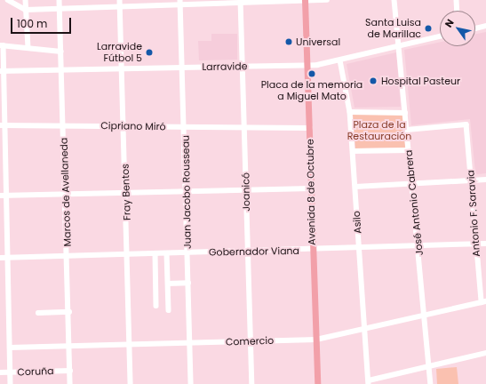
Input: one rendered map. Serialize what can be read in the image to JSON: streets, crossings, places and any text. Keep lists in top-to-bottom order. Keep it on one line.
{"streets":{"main road":["Avenida 8 de Octubre"],"street":["Larravide","Cipriano Miró","Marcos de Avellaneda","Fray Bentos","Juan Jacobo Rousseau","Joanicó","José Antonio Cabrera","Antonio F. Saravia","Asilo","Gobernador Viana","Comercio","Coruña"]},"crossings":[["Larravide","Marcos de Avellaneda"],["Larravide","Fray Bentos"],["Larravide","Juan Jacobo Rousseau"],["Larravide","Joanicó"],["Larravide","Avenida 8 de Octubre"],["Larravide","José Antonio Cabrera"],["Larravide","Asilo"],["Cipriano Miró","Marcos de Avellaneda"],["Cipriano Miró","Fray Bentos"],["Cipriano Miró","Juan Jacobo Rousseau"],["Cipriano Miró","Joanicó"],["Cipriano Miró","Avenida 8 de Octubre"],["Marcos de Avellaneda","Gobernador Viana"],["Marcos de Avellaneda","Comercio"],["Marcos de Avellaneda","Coruña"],["Fray Bentos","Gobernador Viana"],["Fray Bentos","Comercio"],["Juan Jacobo Rousseau","Gobernador Viana"],["Juan Jacobo Rousseau","Comercio"],["Joanicó","Gobernador Viana"],["Joanicó","Comercio"],["Avenida 8 de Octubre","Gobernador Viana"],["Avenida 8 de Octubre","Comercio"],["José Antonio Cabrera","Antonio F. Saravia"],["José Antonio Cabrera","Gobernador Viana"],["José Antonio Cabrera","Comercio"],["Antonio F. Saravia","Gobernador Viana"],["Antonio F. Saravia","Comercio"],["Asilo","Gobernador Viana"],["Asilo","Comercio"]],"parks":["Plaza de la Restauración"],"places":["Santa Luisa de Marillac","Universal","Larravide Fútbol 5","Placa de la memoria a Miguel Mato","Hospital Pasteur"],"scale_bar":"100 m","north":"top left"}
